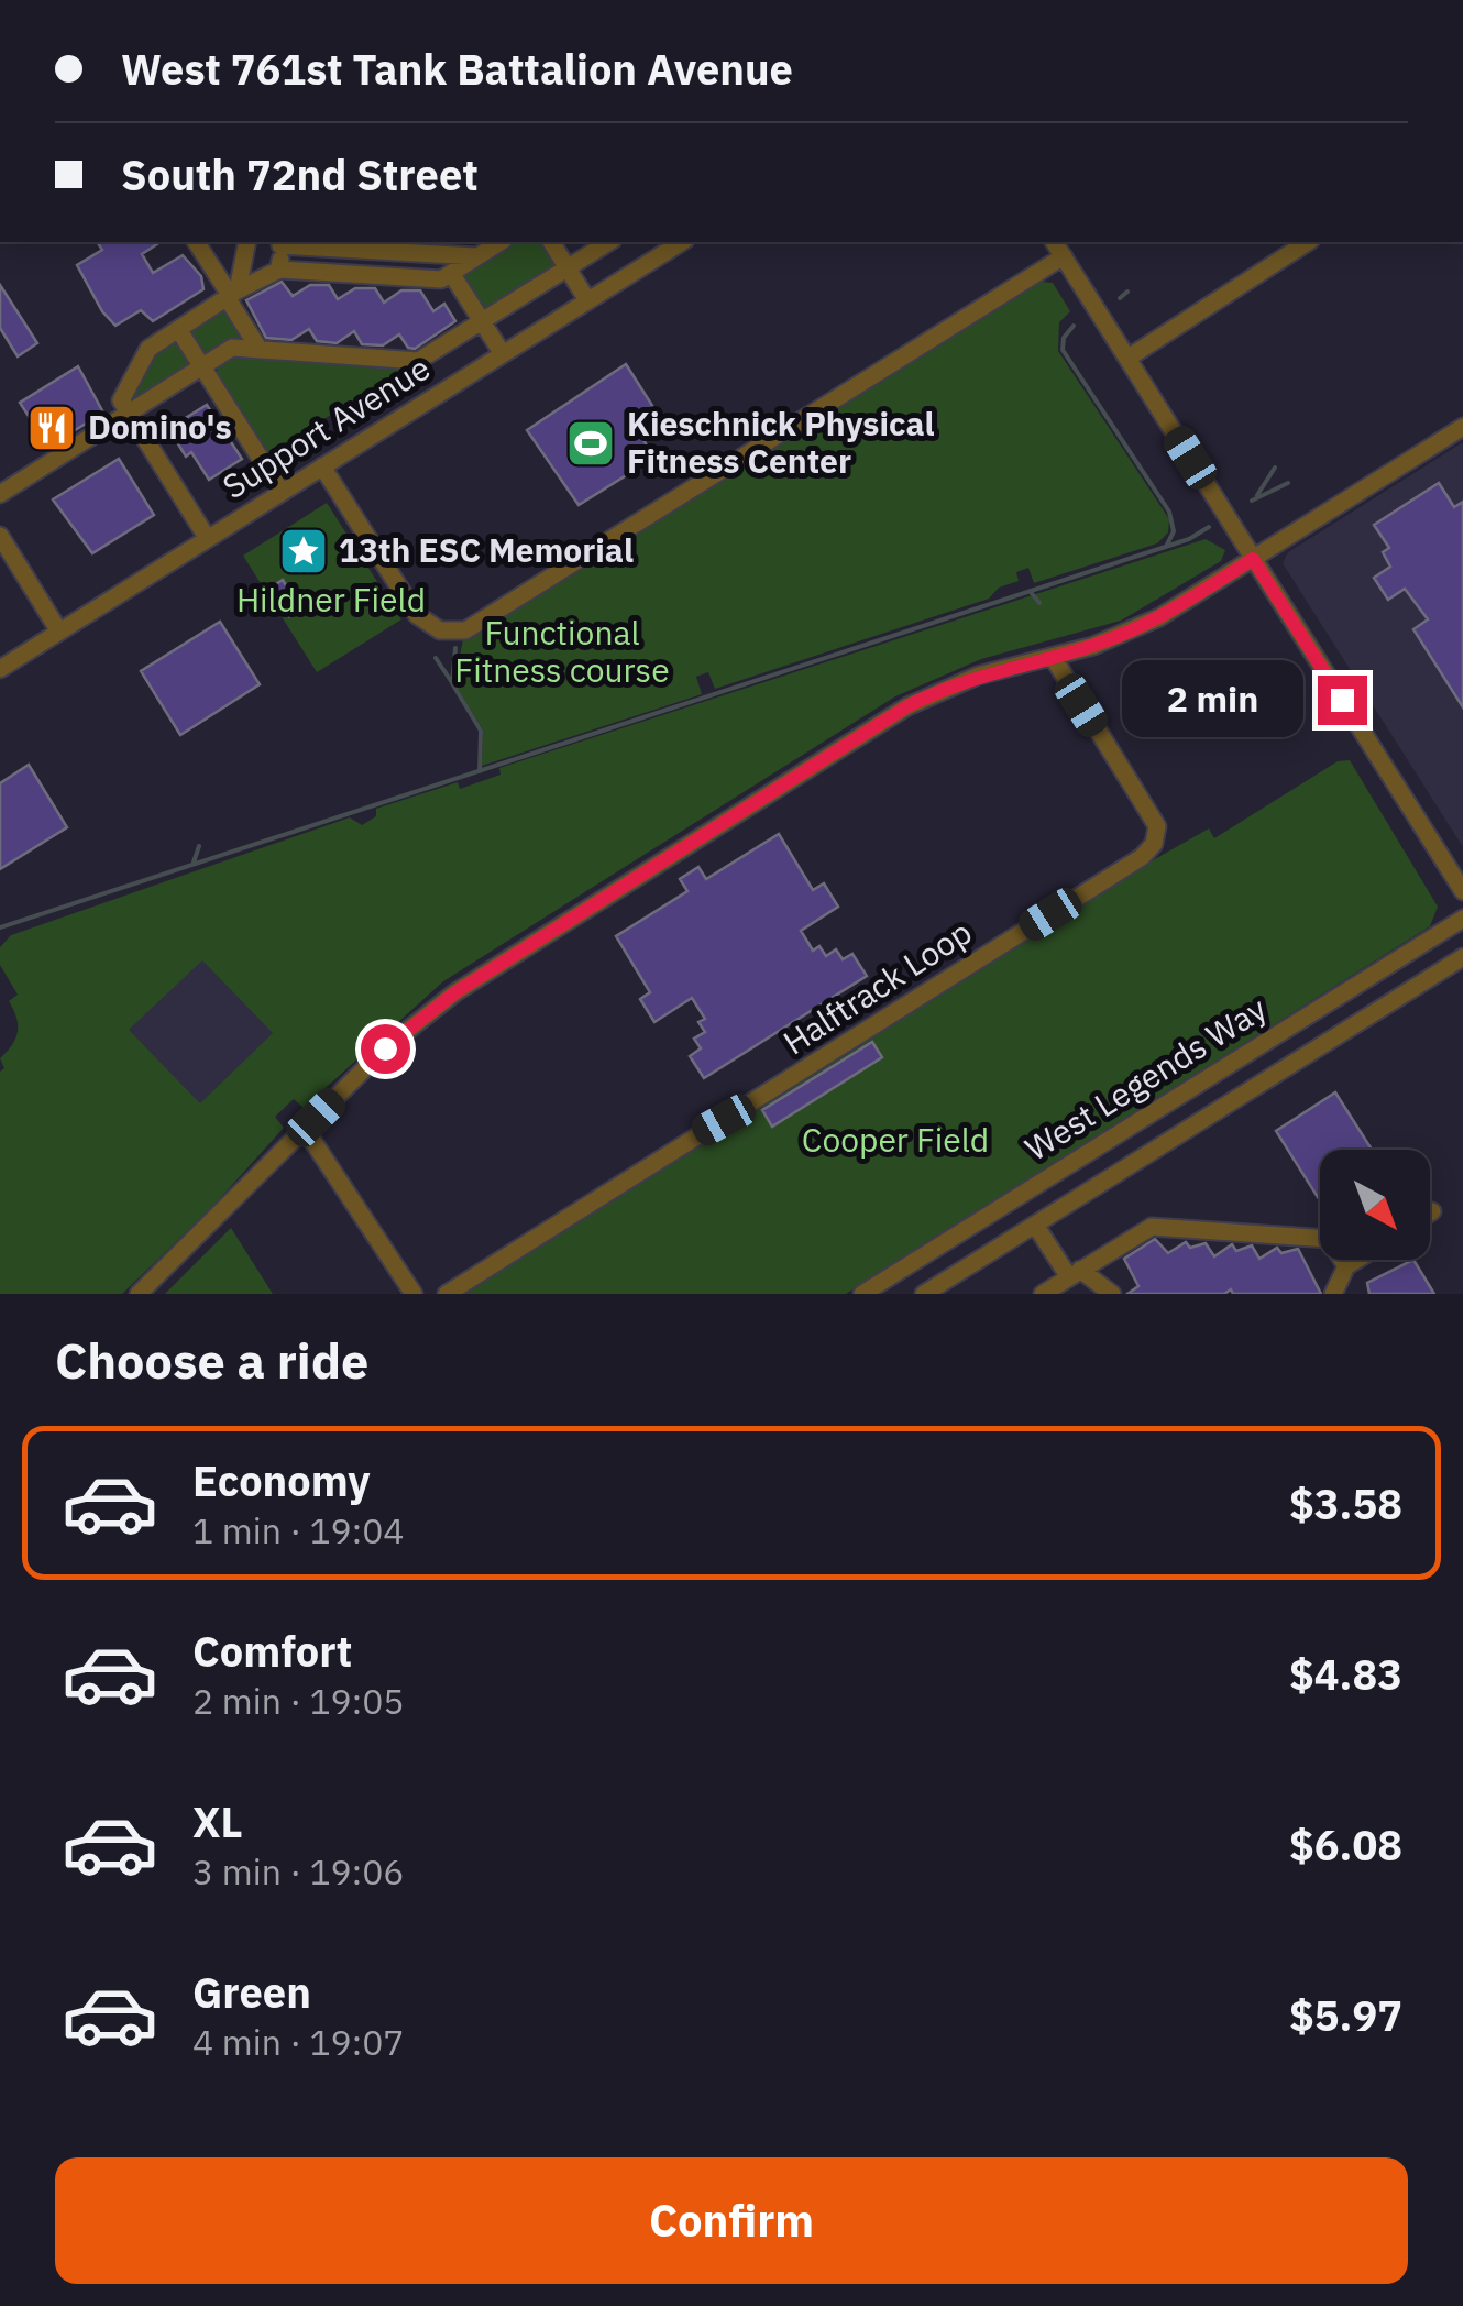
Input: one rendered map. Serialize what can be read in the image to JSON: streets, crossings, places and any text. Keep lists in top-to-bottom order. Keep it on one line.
{"streets":{"street":["Support Avenue","Halftrack Loop","West Legends Way"]},"parks":["Hildner Field","Functional Fitness course","Cooper Field"],"places":{"restaurant":["Domino's"],"sports":["Kieschnick Physical Fitness Center"],"place":["13th ESC Memorial"]},"north":"bottom right","page":{"banner":["West 761st Tank Battalion Avenue","South 72nd Street"],"bubble":"2 min","heading":"Choose a ride","list":[{"name":"Economy","note":"1 min · 19:04","value":"$3.58"},{"name":"Comfort","note":"2 min · 19:05","value":"$4.83"},{"name":"XL","note":"3 min · 19:06","value":"$6.08"},{"name":"Green","note":"4 min · 19:07","value":"$5.97"}],"buttons":"Confirm"}}
